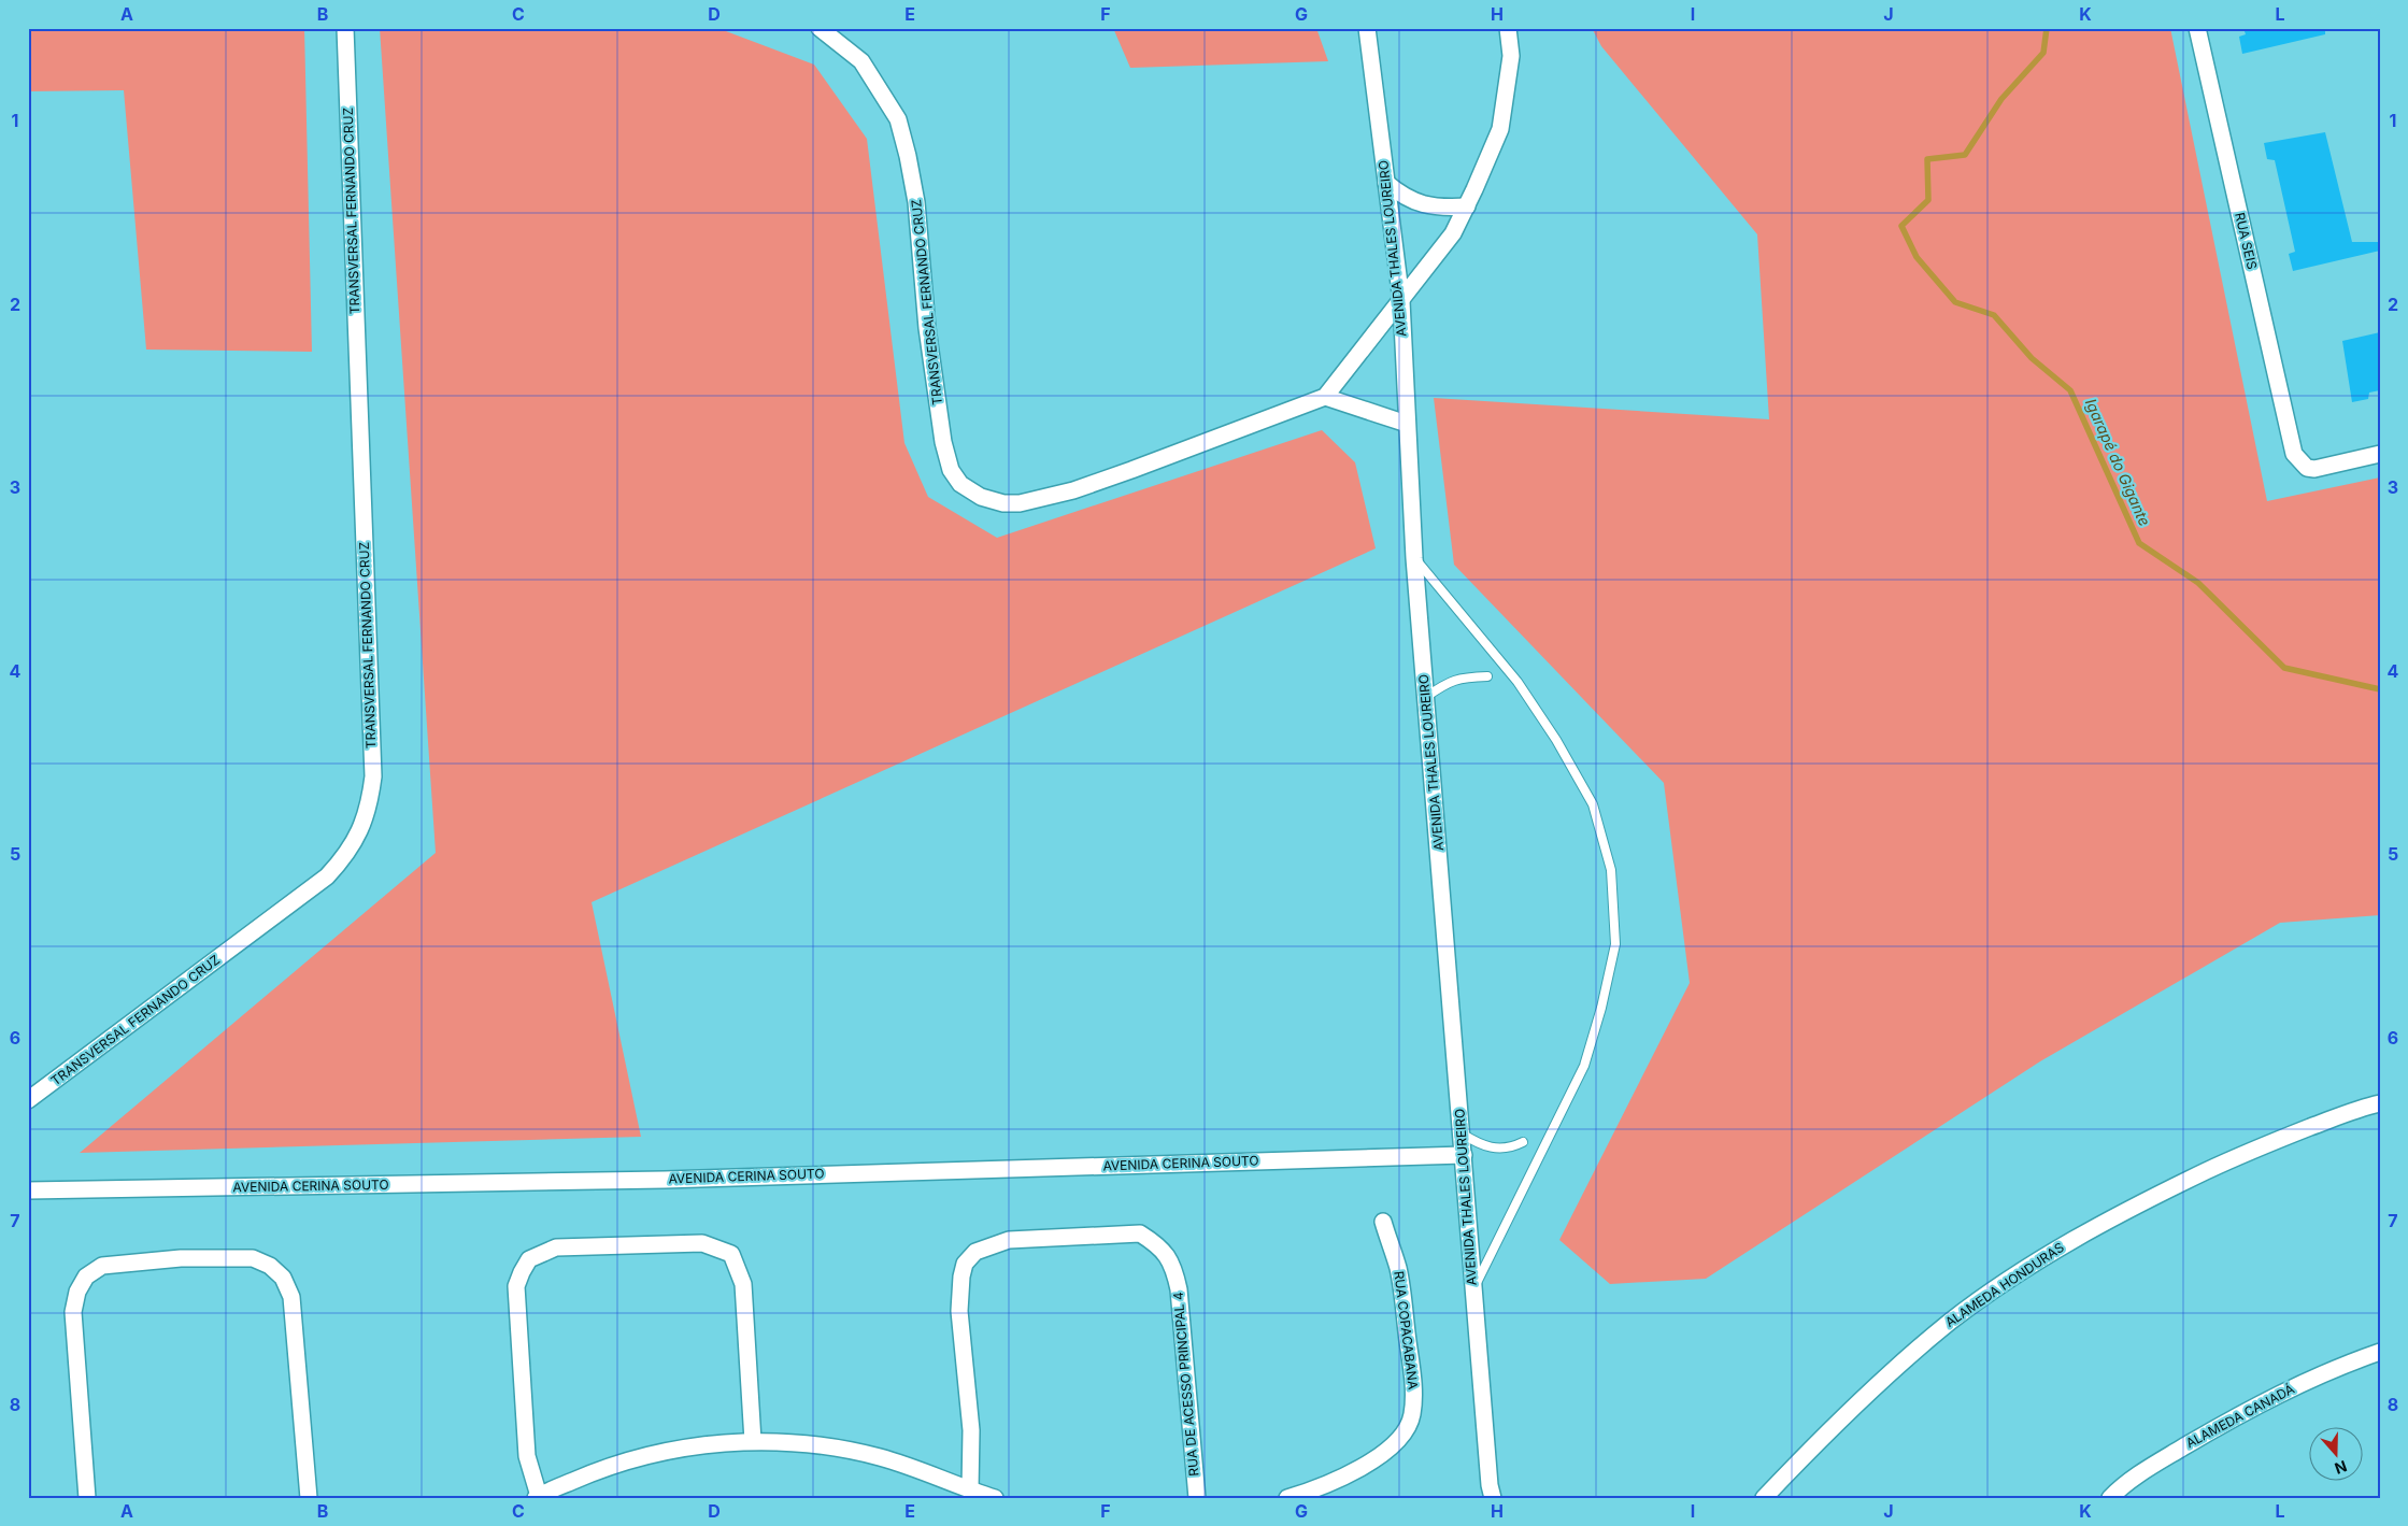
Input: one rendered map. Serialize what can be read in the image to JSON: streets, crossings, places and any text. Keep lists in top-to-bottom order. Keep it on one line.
{"streets":{"street":["TRANSVERSAL FERNANDO CRUZ","RUA SEIS","AVENIDA THALES LOUREIRO","AVENIDA CERINA SOUTO","ALAMEDA HONDURAS","RUA COPACABANA","RUA DE ACESSO PRINCIPAL 4","ALAMEDA CANADÁ"]},"crossings":[["AVENIDA THALES LOUREIRO","AVENIDA CERINA SOUTO"]],"water":["Igarapé do Gigante"],"north":"bottom","grid":{"columns":["A","B","C","D","E","F","G","H","I","J","K","L"],"rows":["1","2","3","4","5","6","7","8"]}}
